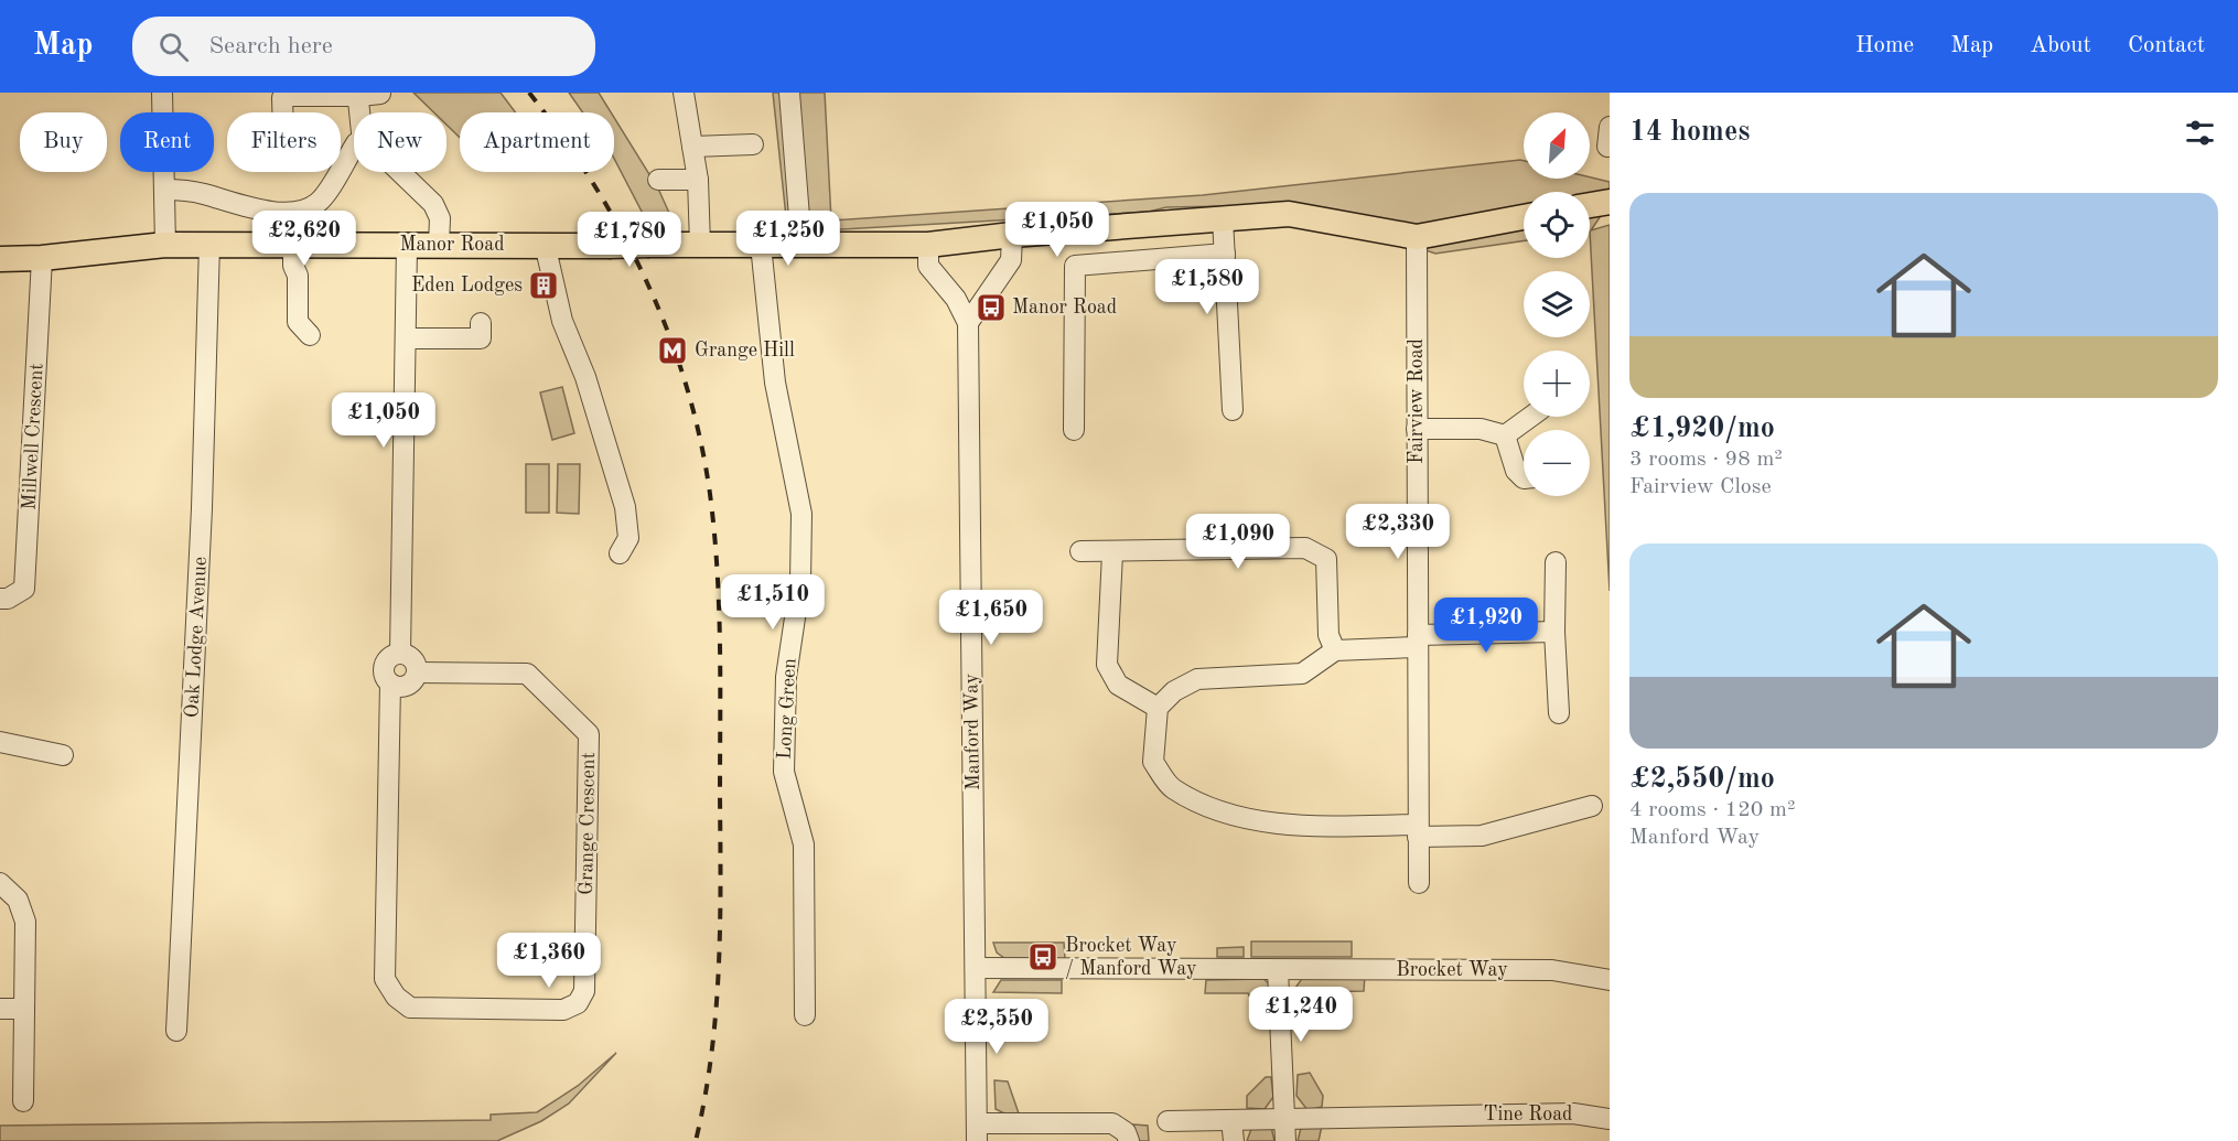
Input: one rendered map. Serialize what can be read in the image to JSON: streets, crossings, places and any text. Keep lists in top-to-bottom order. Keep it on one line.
{"streets":{"main road":["Manor Road"],"street":["Fairview Road","Millwell Crescent","Oak Lodge Avenue","Long Green","Manford Way","Grange Crescent","Brocket Way","Tine Road"]},"crossings":[["Manor Road","Fairview Road"],["Manor Road","Millwell Crescent"],["Manor Road","Oak Lodge Avenue"],["Manor Road","Long Green"],["Manor Road","Manford Way"],["Manford Way","Brocket Way"]],"places":{"building":["Eden Lodges"],"bus stop":["Manor Road","Brocket Way / Manford Way"],"metro station":["Grange Hill"]},"north":"top right","page":{"header":"Map","search":"Search here","nav":["Home","Map","About","Contact"],"heading":"14 homes","map_buttons":["+","−"],"chip":["Buy","Rent","Filters","New","Apartment"],"list":[{"name":"£1,920/mo","note":"3 rooms · 98 m² · Fairview Close"},{"name":"£2,550/mo","note":"4 rooms · 120 m² · Manford Way"}],"price":["£1,050","£2,620","£1,250","£1,780","£1,580","£1,050","£2,330","£1,090","£1,510","£1,650","£1,920","£1,360","£1,240","£2,550"]}}
